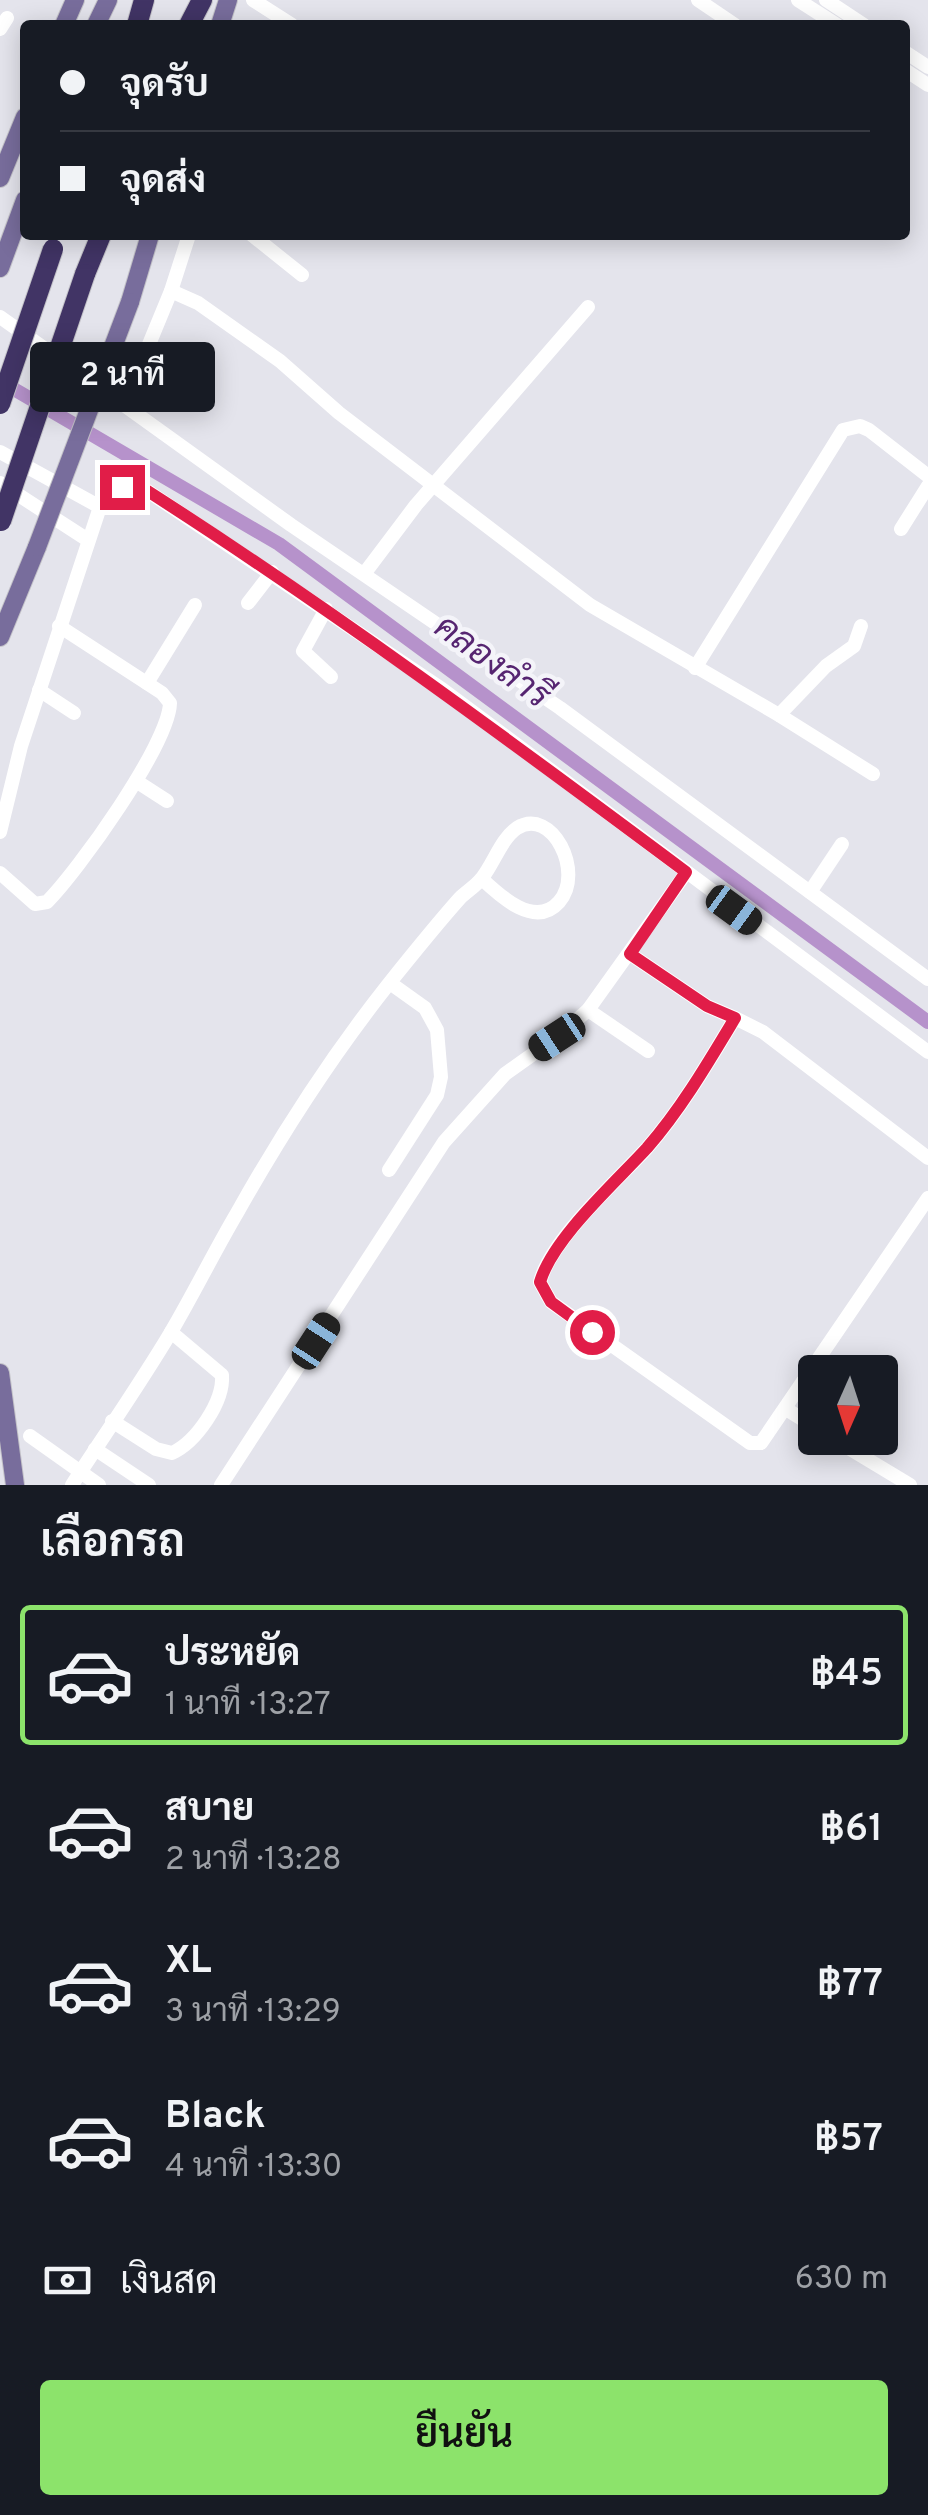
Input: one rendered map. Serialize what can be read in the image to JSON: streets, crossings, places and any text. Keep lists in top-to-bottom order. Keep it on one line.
{"water":["คลองลำรี"],"north":"bottom","page":{"banner":["จุดรับ","จุดส่ง"],"bubble":"2 นาที","heading":"เลือกรถ","list":[{"name":"ประหยัด","note":"1 นาที · 13:27","value":"฿45"},{"name":"สบาย","note":"2 นาที · 13:28","value":"฿61"},{"name":"XL","note":"3 นาที · 13:29","value":"฿77"},{"name":"Black","note":"4 นาที · 13:30","value":"฿57"}],"pay":["เงินสด","630 m"],"buttons":"ยืนยัน"}}
